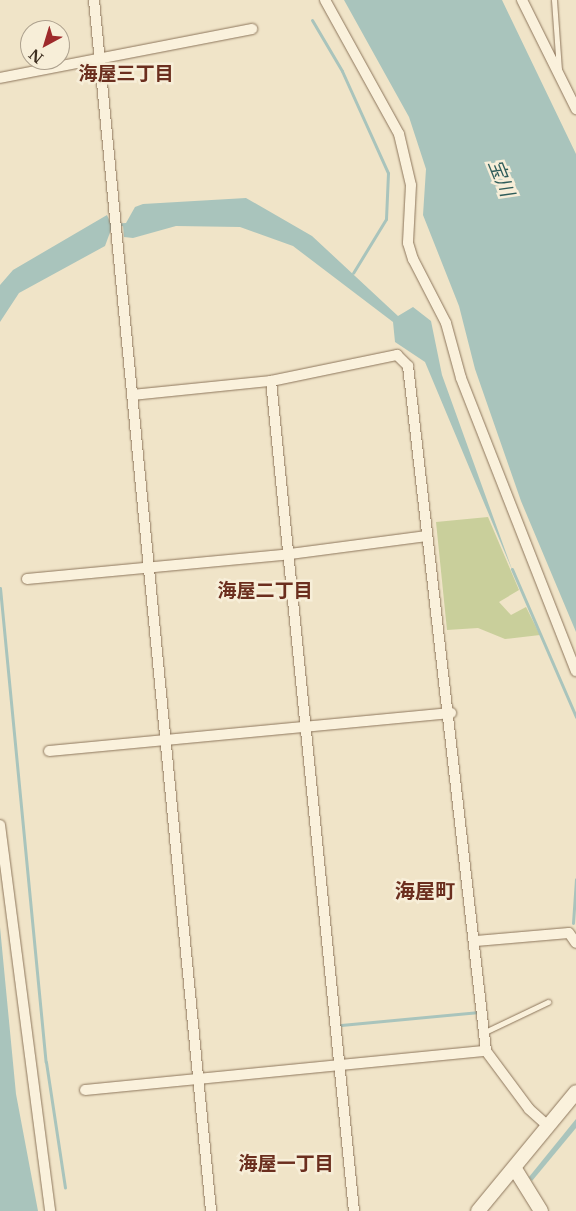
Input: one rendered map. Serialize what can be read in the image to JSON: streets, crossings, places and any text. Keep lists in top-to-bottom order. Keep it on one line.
{"districts":["海屋三丁目","海屋二丁目","海屋町","海屋一丁目"],"water":["宝川"],"north":"bottom left"}
